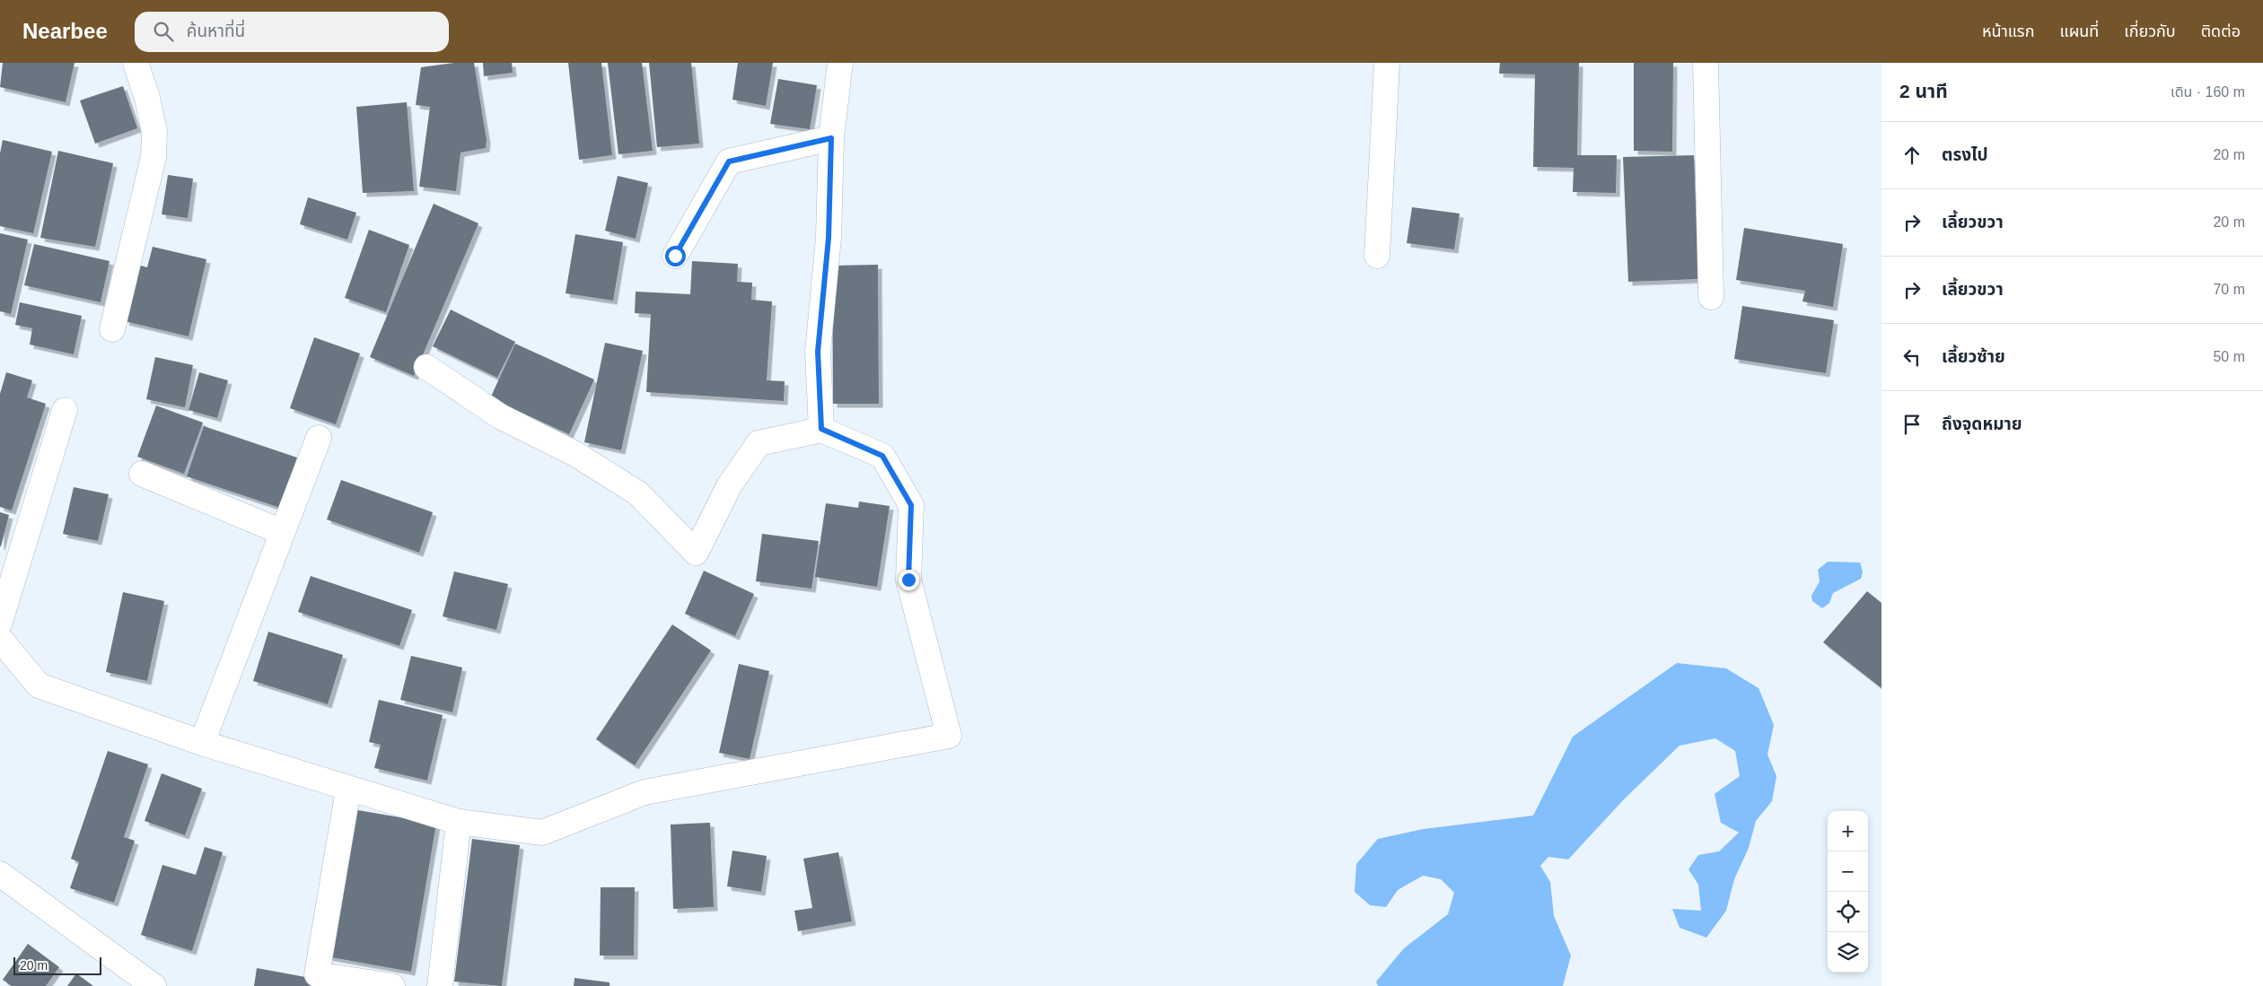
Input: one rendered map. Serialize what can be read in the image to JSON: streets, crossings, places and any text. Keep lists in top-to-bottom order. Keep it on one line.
{"scale_bar":"20 m","page":{"header":"Nearbee","search":"ค้นหาที่นี่","nav":["หน้าแรก","แผนที่","เกี่ยวกับ","ติดต่อ"],"heading":["2 นาที","เดิน · 160 m"],"list":[["ตรงไป","20 m"],["เลี้ยวขวา","20 m"],["เลี้ยวขวา","70 m"],["เลี้ยวซ้าย","50 m"],"ถึงจุดหมาย"],"map_buttons":["+","−"],"scale":"20 m"}}
